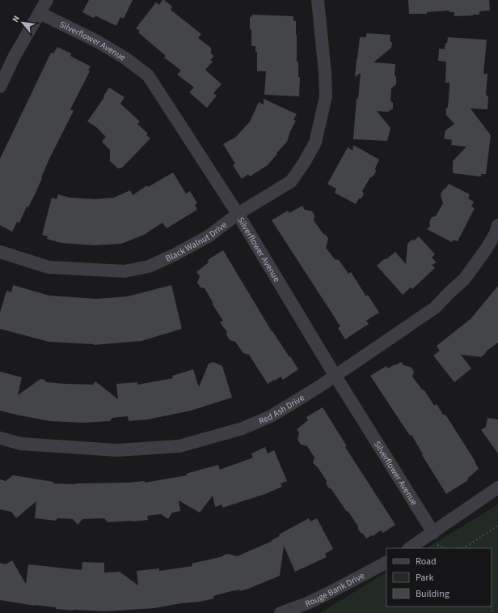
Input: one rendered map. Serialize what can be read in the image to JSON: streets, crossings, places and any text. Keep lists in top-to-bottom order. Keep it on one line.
{"streets":{"street":["Silverflower Avenue","Black Walnut Drive","Red Ash Drive","Rouge Bank Drive"]},"crossings":[["Silverflower Avenue","Black Walnut Drive"],["Silverflower Avenue","Red Ash Drive"]],"legend":["Road","Park","Building"],"north":"top left"}
